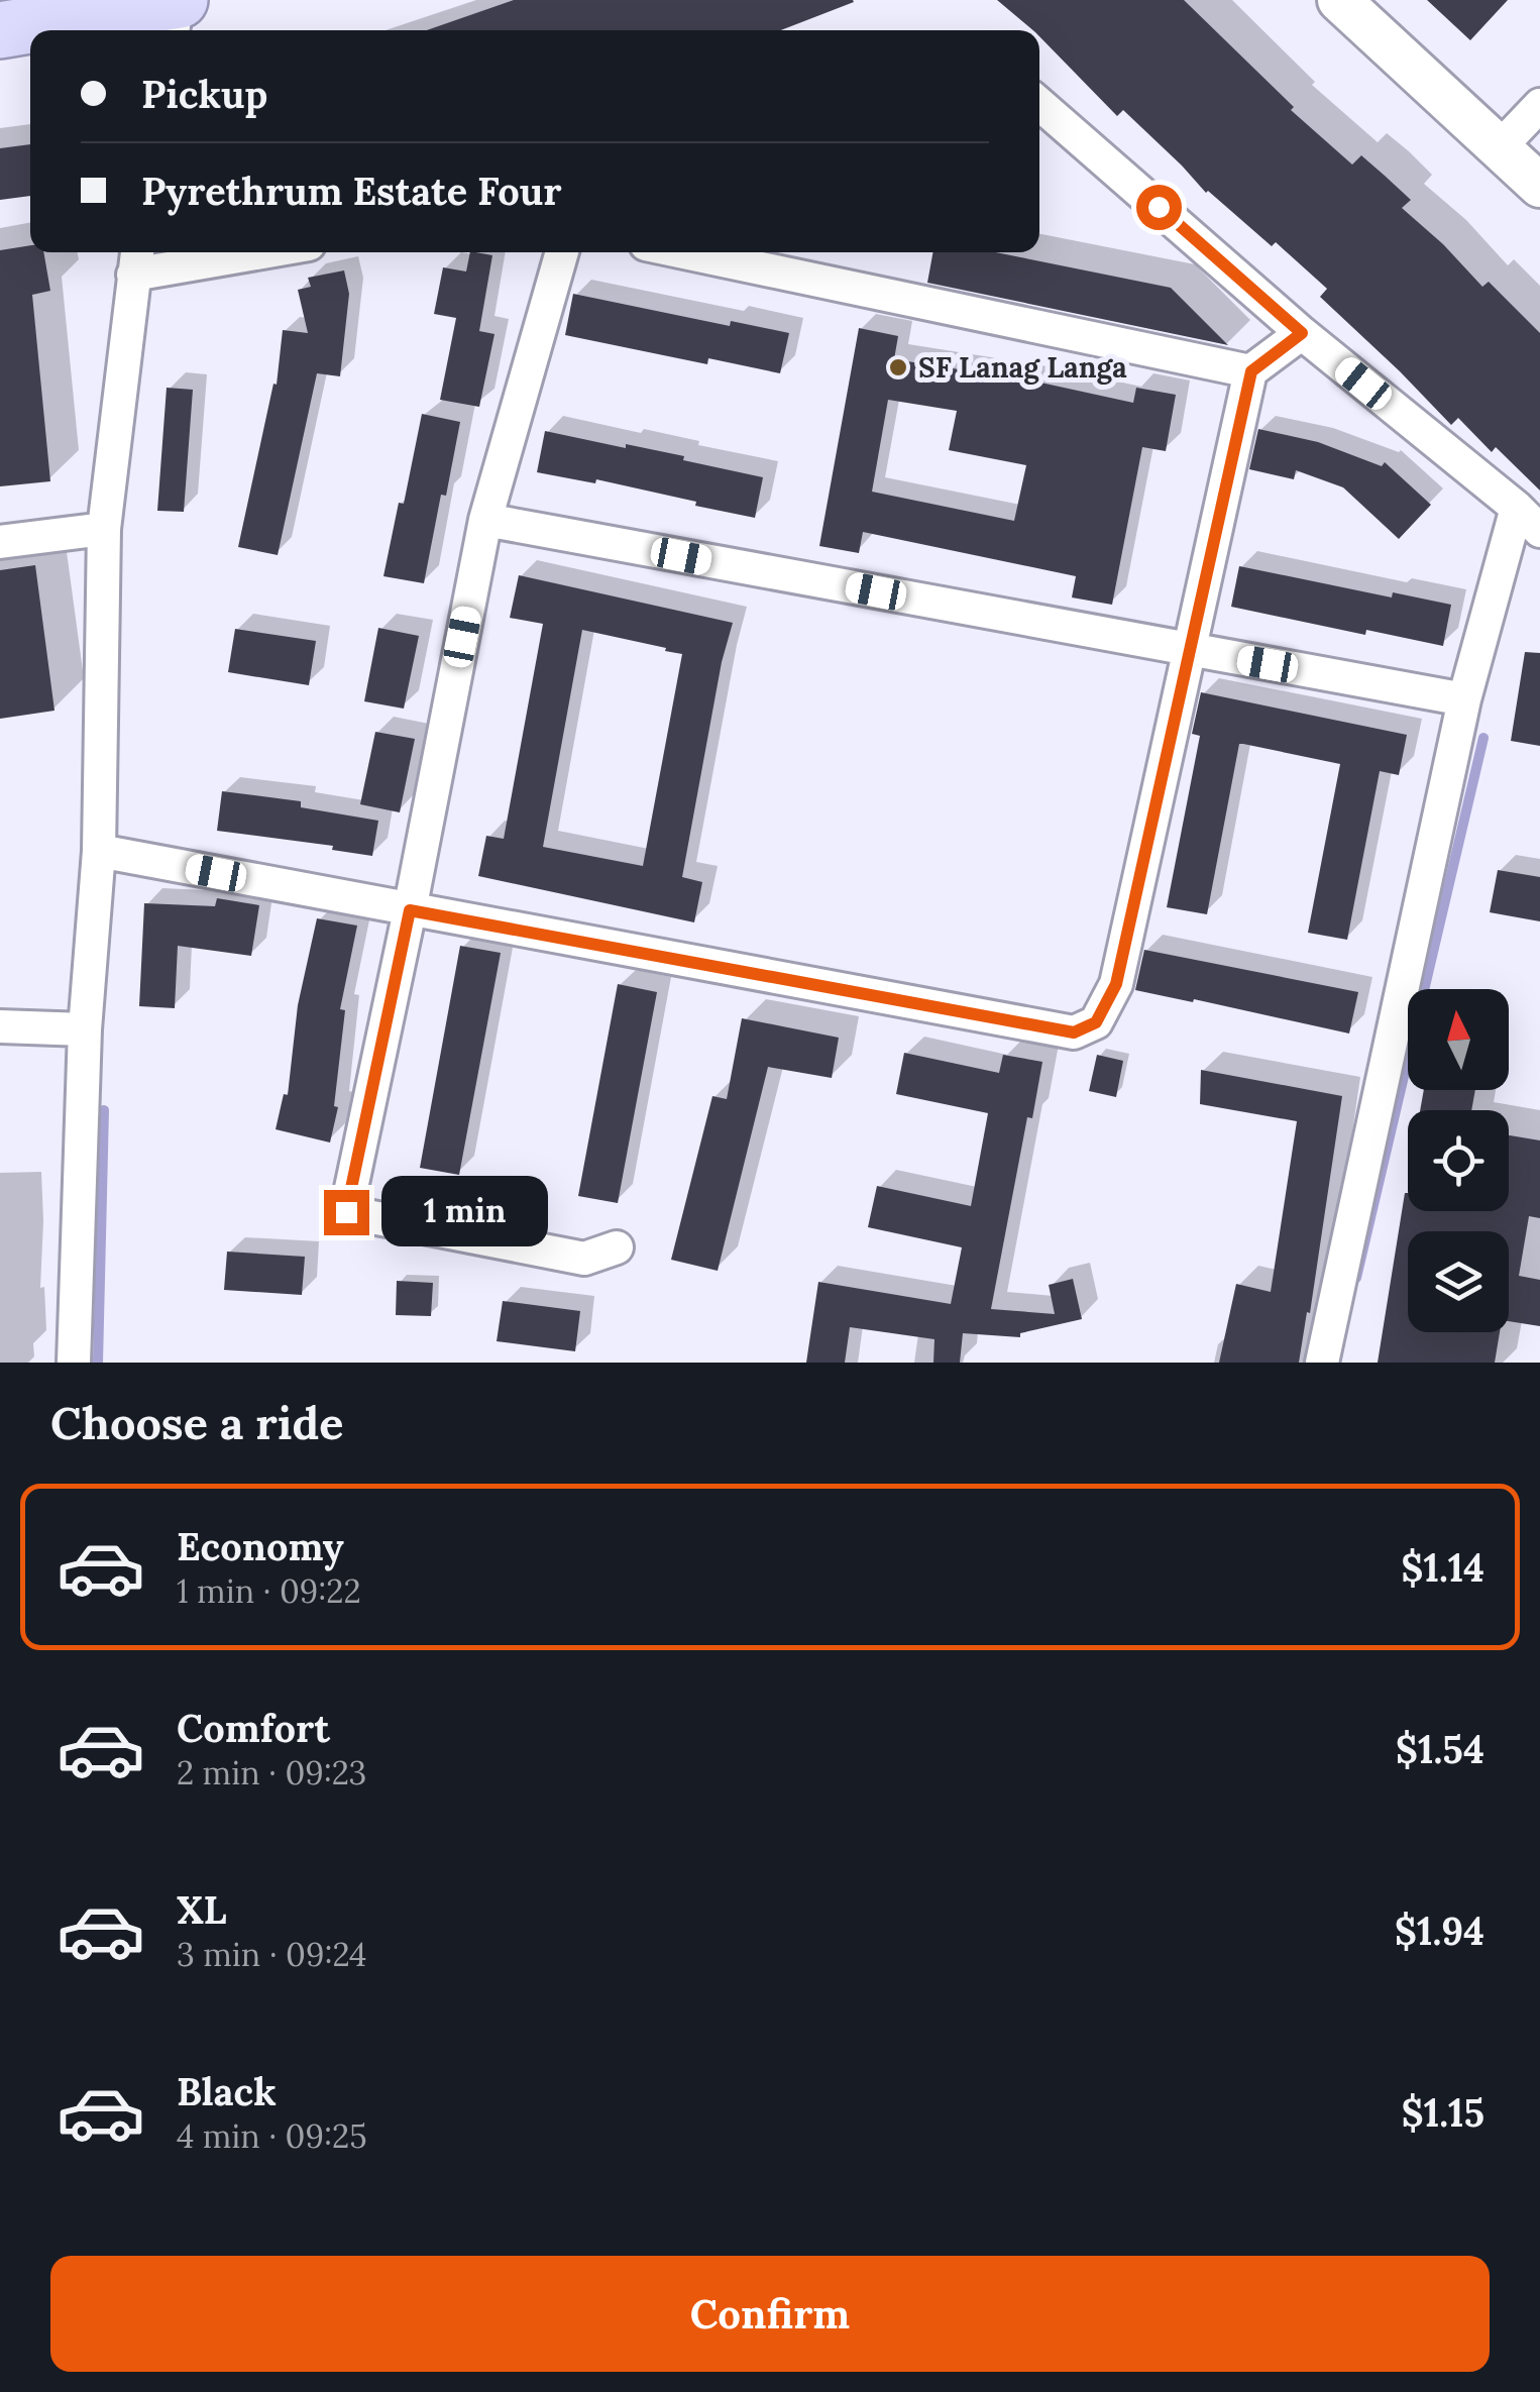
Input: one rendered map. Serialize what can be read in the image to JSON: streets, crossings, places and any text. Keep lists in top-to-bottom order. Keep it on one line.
{"places":["SF Lanag Langa"],"north":"top","page":{"banner":["Pickup","Pyrethrum Estate Four"],"bubble":"1 min","heading":"Choose a ride","list":[{"name":"Economy","note":"1 min · 09:22","value":"$1.14"},{"name":"Comfort","note":"2 min · 09:23","value":"$1.54"},{"name":"XL","note":"3 min · 09:24","value":"$1.94"},{"name":"Black","note":"4 min · 09:25","value":"$1.15"}],"buttons":"Confirm"}}
